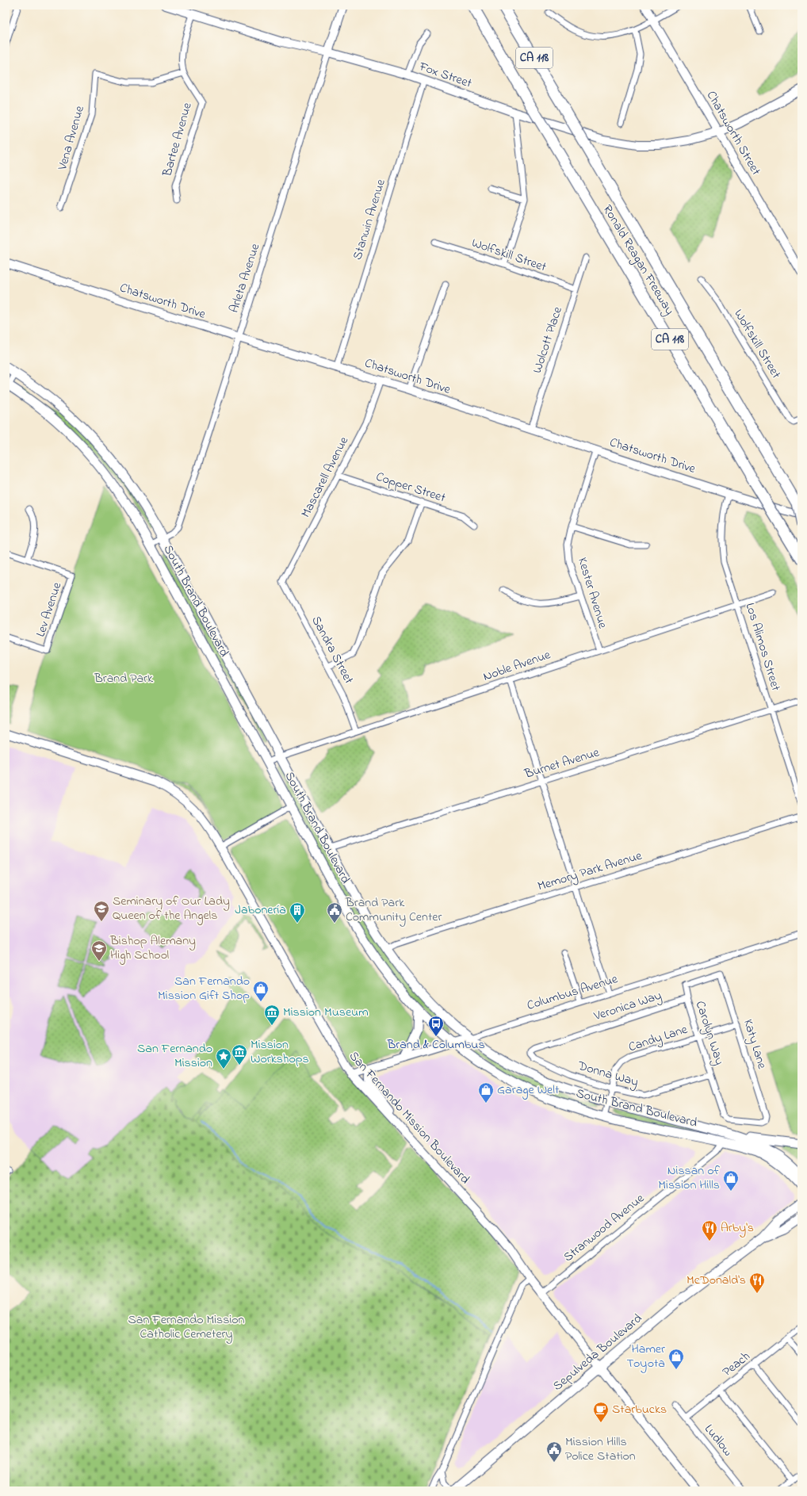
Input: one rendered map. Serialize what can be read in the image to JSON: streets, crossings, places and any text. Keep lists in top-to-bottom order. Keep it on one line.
{"streets":{"highway":["CA 118","Ronald Reagan Freeway"],"main road":["Fox Street","Chatsworth Street","Arleta Avenue","Chatsworth Drive","South Brand Boulevard","Columbus Avenue","San Fernando Mission Boulevard","Sepulveda Boulevard"],"street":["Vena Avenue","Bartee Avenue","Stanwin Avenue","Wolfskill Street","Wolcott Place","Mascarell Avenue","Copper Street","Kester Avenue","Lev Avenue","Los Alimos Street","Sandra Street","Noble Avenue","Burnet Avenue","Memory Park Avenue","Veronica Way","Carolyn Way","Candy Lane","Katy Lane","Donna Way","Stranwood Avenue","Peach","Ludlow"]},"crossings":[["CA 118","Ronald Reagan Freeway"],["Fox Street","Chatsworth Street"],["Fox Street","Bartee Avenue"],["Fox Street","Stanwin Avenue"],["Fox Street","Arleta Avenue"],["Vena Avenue","Bartee Avenue"],["Stanwin Avenue","Chatsworth Drive"],["Wolfskill Street","Wolcott Place"],["Arleta Avenue","Chatsworth Drive"],["Arleta Avenue","South Brand Boulevard"],["Chatsworth Drive","Wolcott Place"],["Chatsworth Drive","Mascarell Avenue"],["Chatsworth Drive","Kester Avenue"],["Chatsworth Drive","Los Alimos Street"],["Mascarell Avenue","Copper Street"],["Mascarell Avenue","Sandra Street"],["Kester Avenue","Noble Avenue"],["South Brand Boulevard","Noble Avenue"],["South Brand Boulevard","Burnet Avenue"],["South Brand Boulevard","Memory Park Avenue"],["South Brand Boulevard","Columbus Avenue"],["South Brand Boulevard","Candy Lane"],["South Brand Boulevard","Stranwood Avenue"],["Los Alimos Street","Noble Avenue"],["Los Alimos Street","Burnet Avenue"],["Sandra Street","Noble Avenue"],["Columbus Avenue","San Fernando Mission Boulevard"],["Veronica Way","Carolyn Way"],["Veronica Way","Katy Lane"],["Veronica Way","Donna Way"],["Carolyn Way","Candy Lane"],["Carolyn Way","Katy Lane"],["Carolyn Way","Donna Way"],["Candy Lane","Katy Lane"],["Candy Lane","Donna Way"],["Katy Lane","Donna Way"],["San Fernando Mission Boulevard","Stranwood Avenue"],["San Fernando Mission Boulevard","Sepulveda Boulevard"],["Peach","Ludlow"]],"parks":["Brand Park","San Fernando Mission Catholic Cemetery"],"places":{"school or university":["Seminary of Our Lady Queen of the Angels","Bishop Alemany High School"],"building":["Jabonería"],"public building":["Brand Park Community Center","Mission Hills Police Station"],"shop":["San Fernando Mission Gift Shop","Garage Welt","Nissan of Mission Hills","Hamer Toyota"],"museum":["Mission Museum","Mission Workshops"],"bus stop":["Brand & Columbus"],"place":["San Fernando Mission"],"restaurant":["Arby's","McDonald's"],"cafe":["Starbucks"]}}
